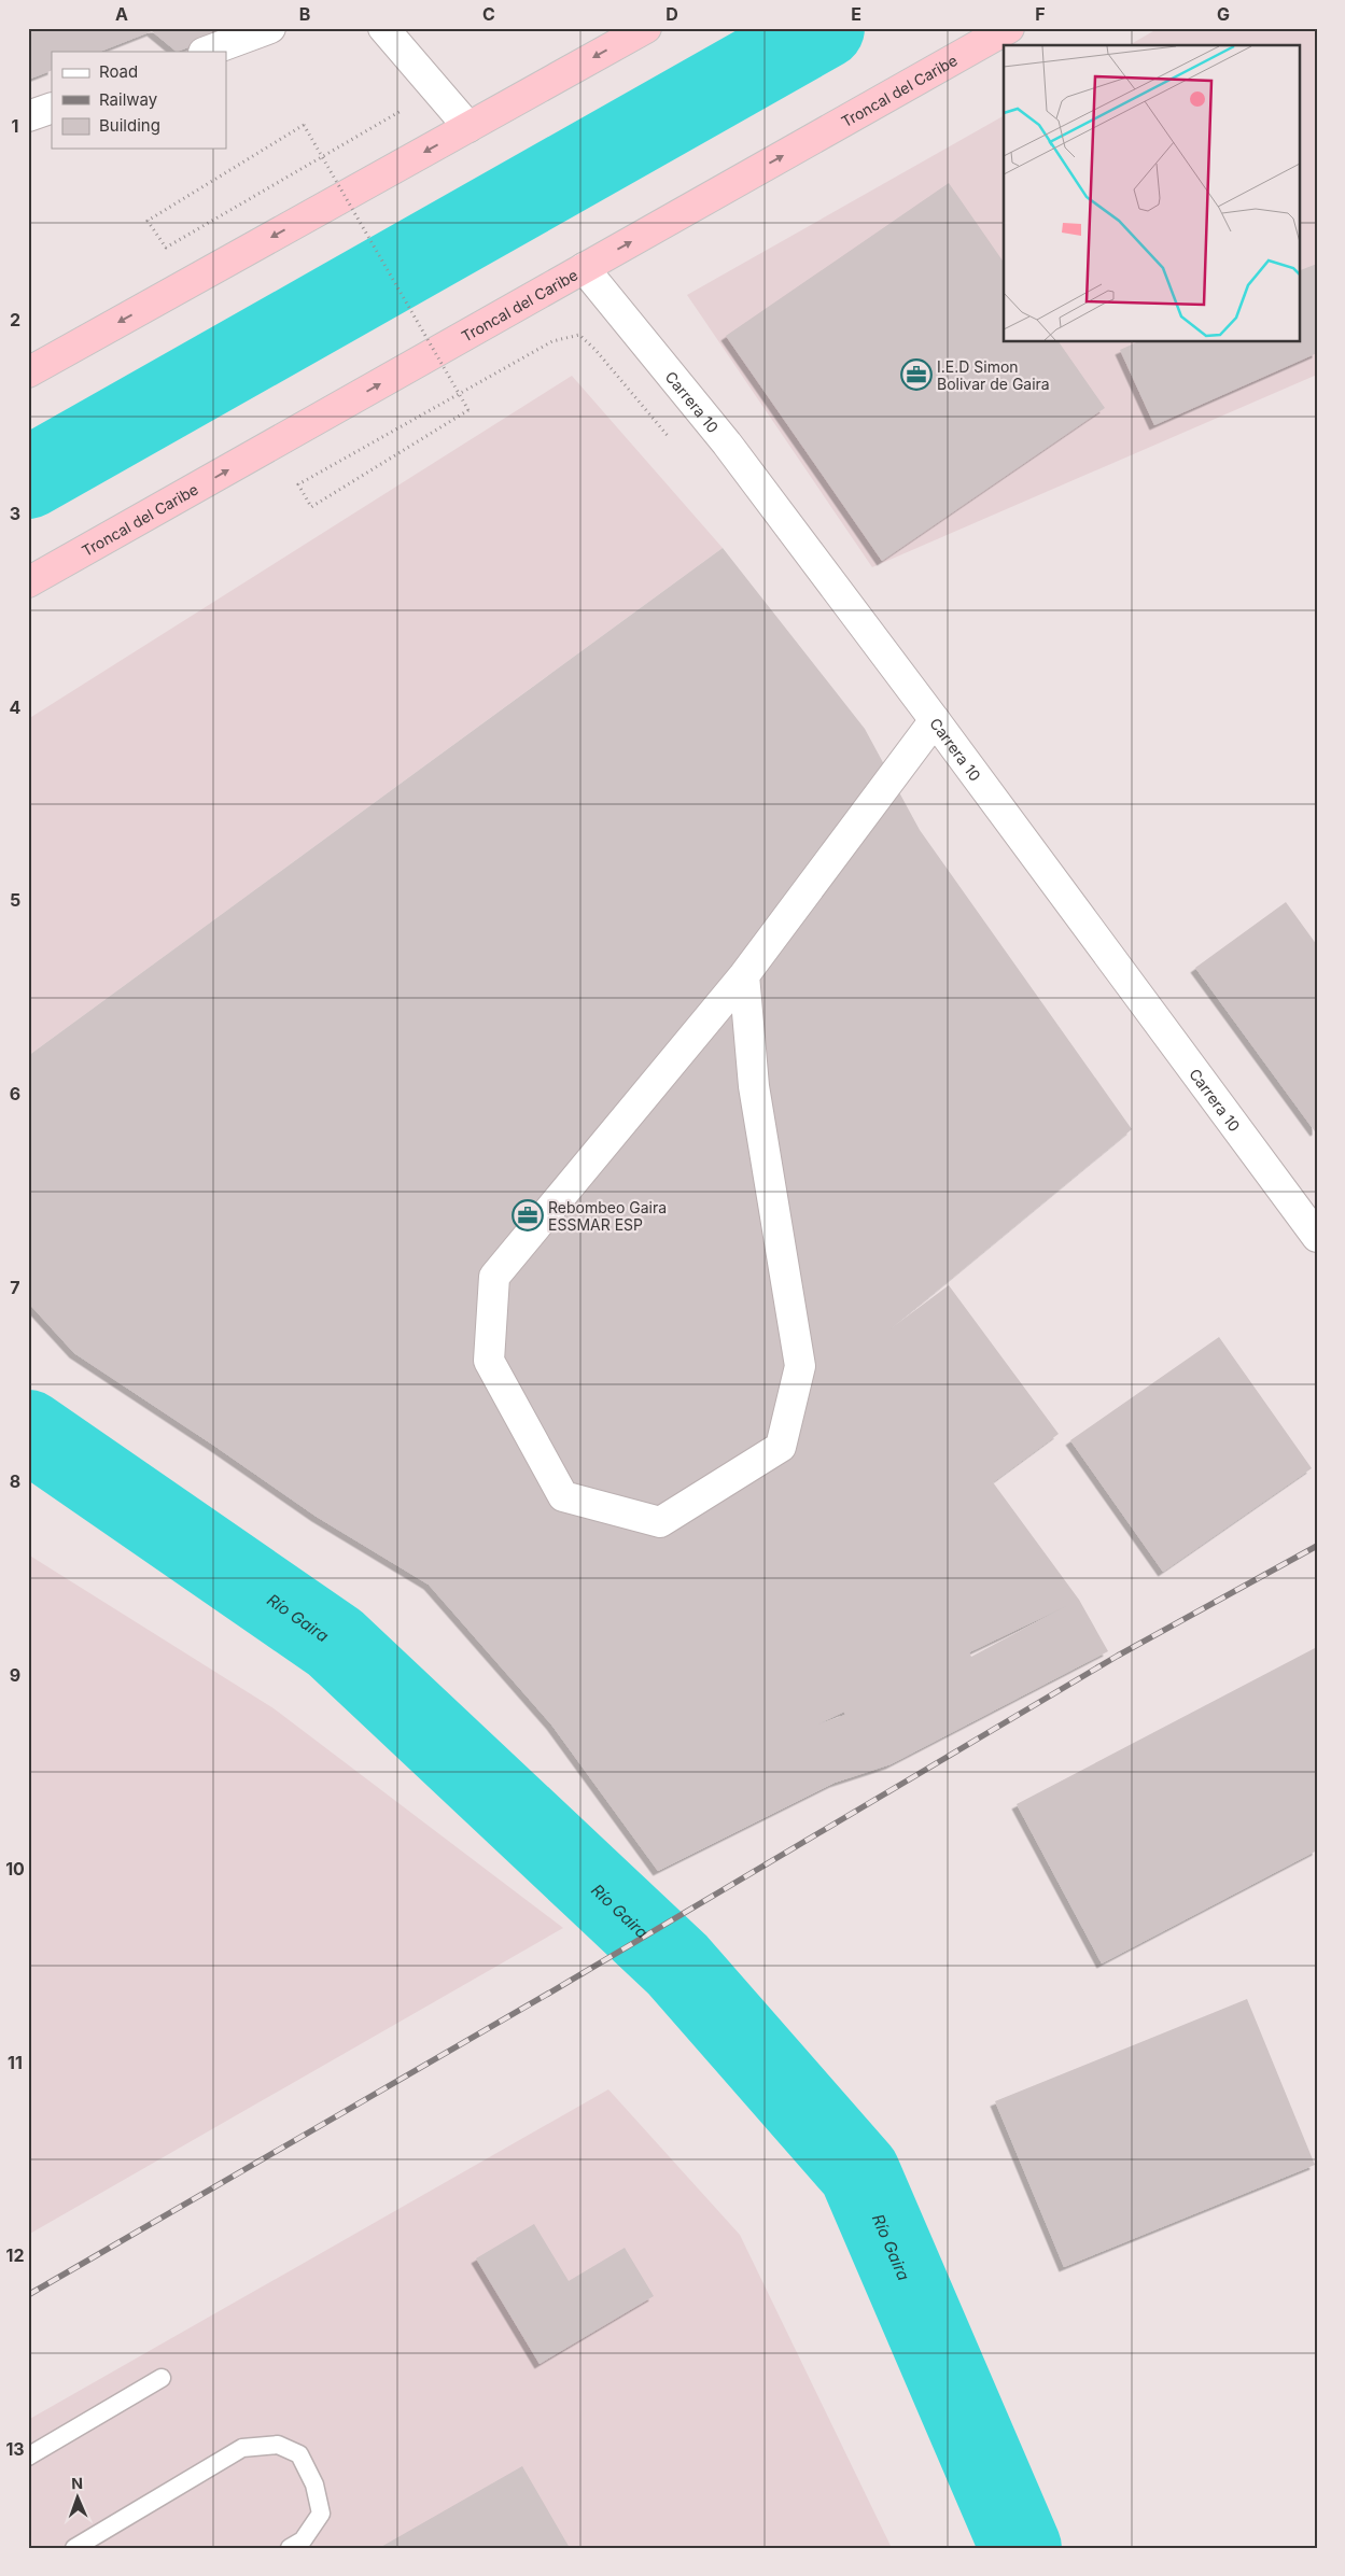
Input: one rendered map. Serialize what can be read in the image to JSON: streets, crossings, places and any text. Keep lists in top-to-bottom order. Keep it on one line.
{"streets":{"highway":["Troncal del Caribe"],"street":["Carrera 10"]},"crossings":[["Troncal del Caribe","Carrera 10"]],"water":["Río Gaira"],"places":{"office":["I.E.D Simon Bolivar de Gaira","Rebombeo Gaira ESSMAR ESP"]},"legend":["Road","Railway","Building"],"north":"top","grid":{"columns":["A","B","C","D","E","F","G"],"rows":["1","2","3","4","5","6","7","8","9","10","11","12","13"]}}
